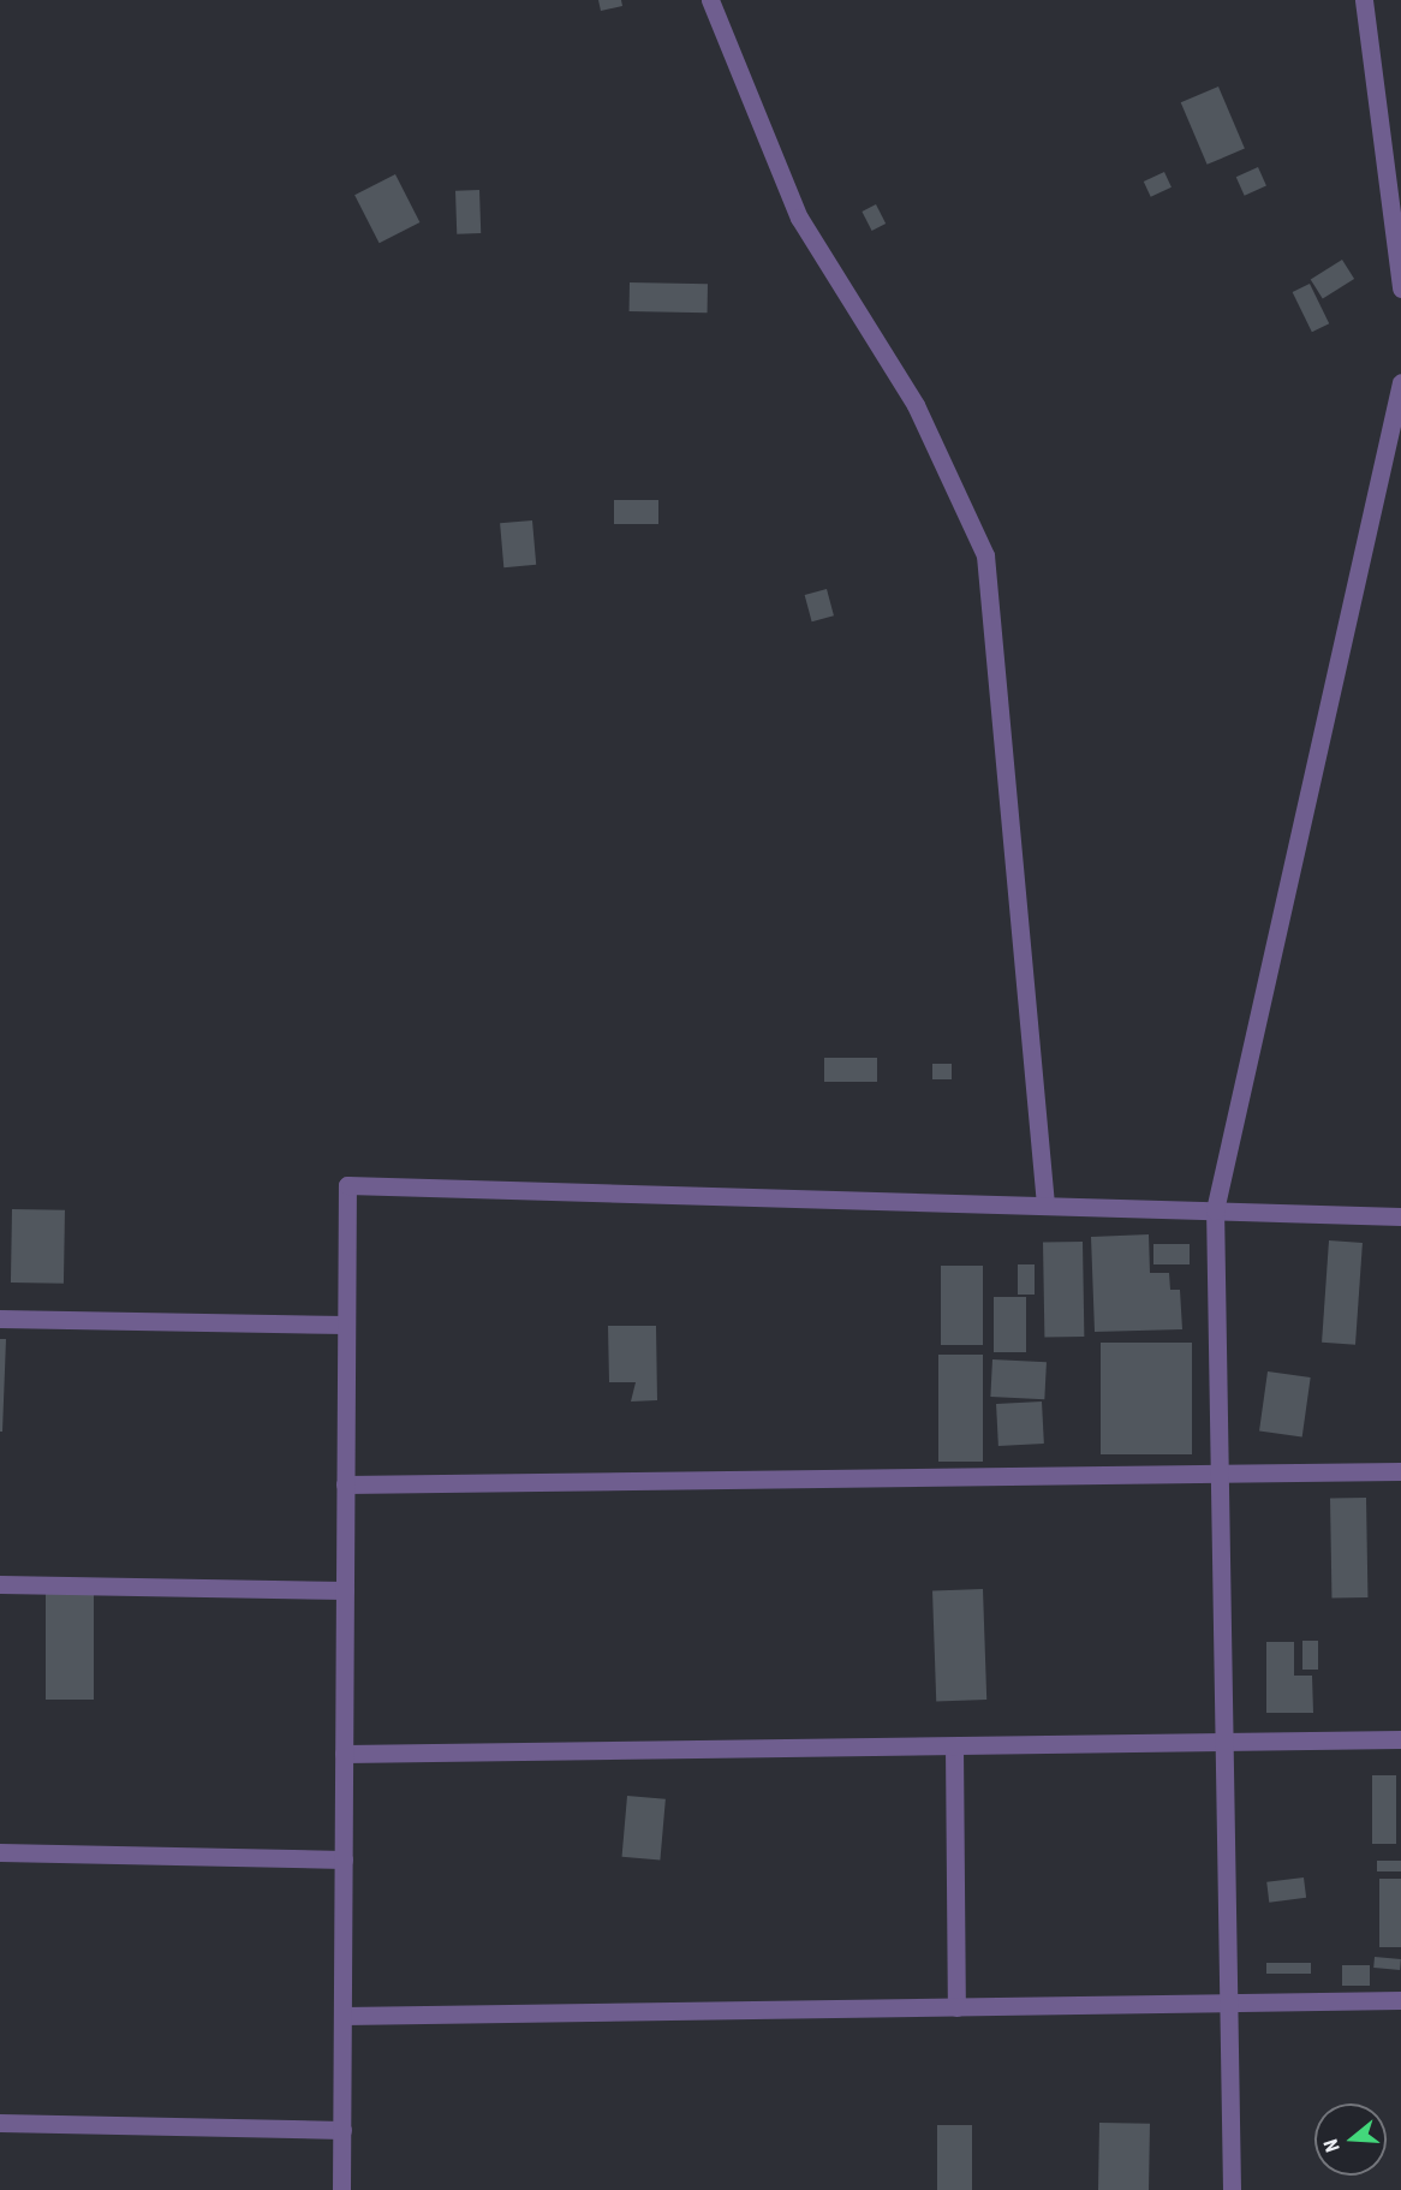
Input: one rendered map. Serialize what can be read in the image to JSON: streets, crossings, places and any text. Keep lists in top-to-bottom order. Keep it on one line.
{"north":"left"}
